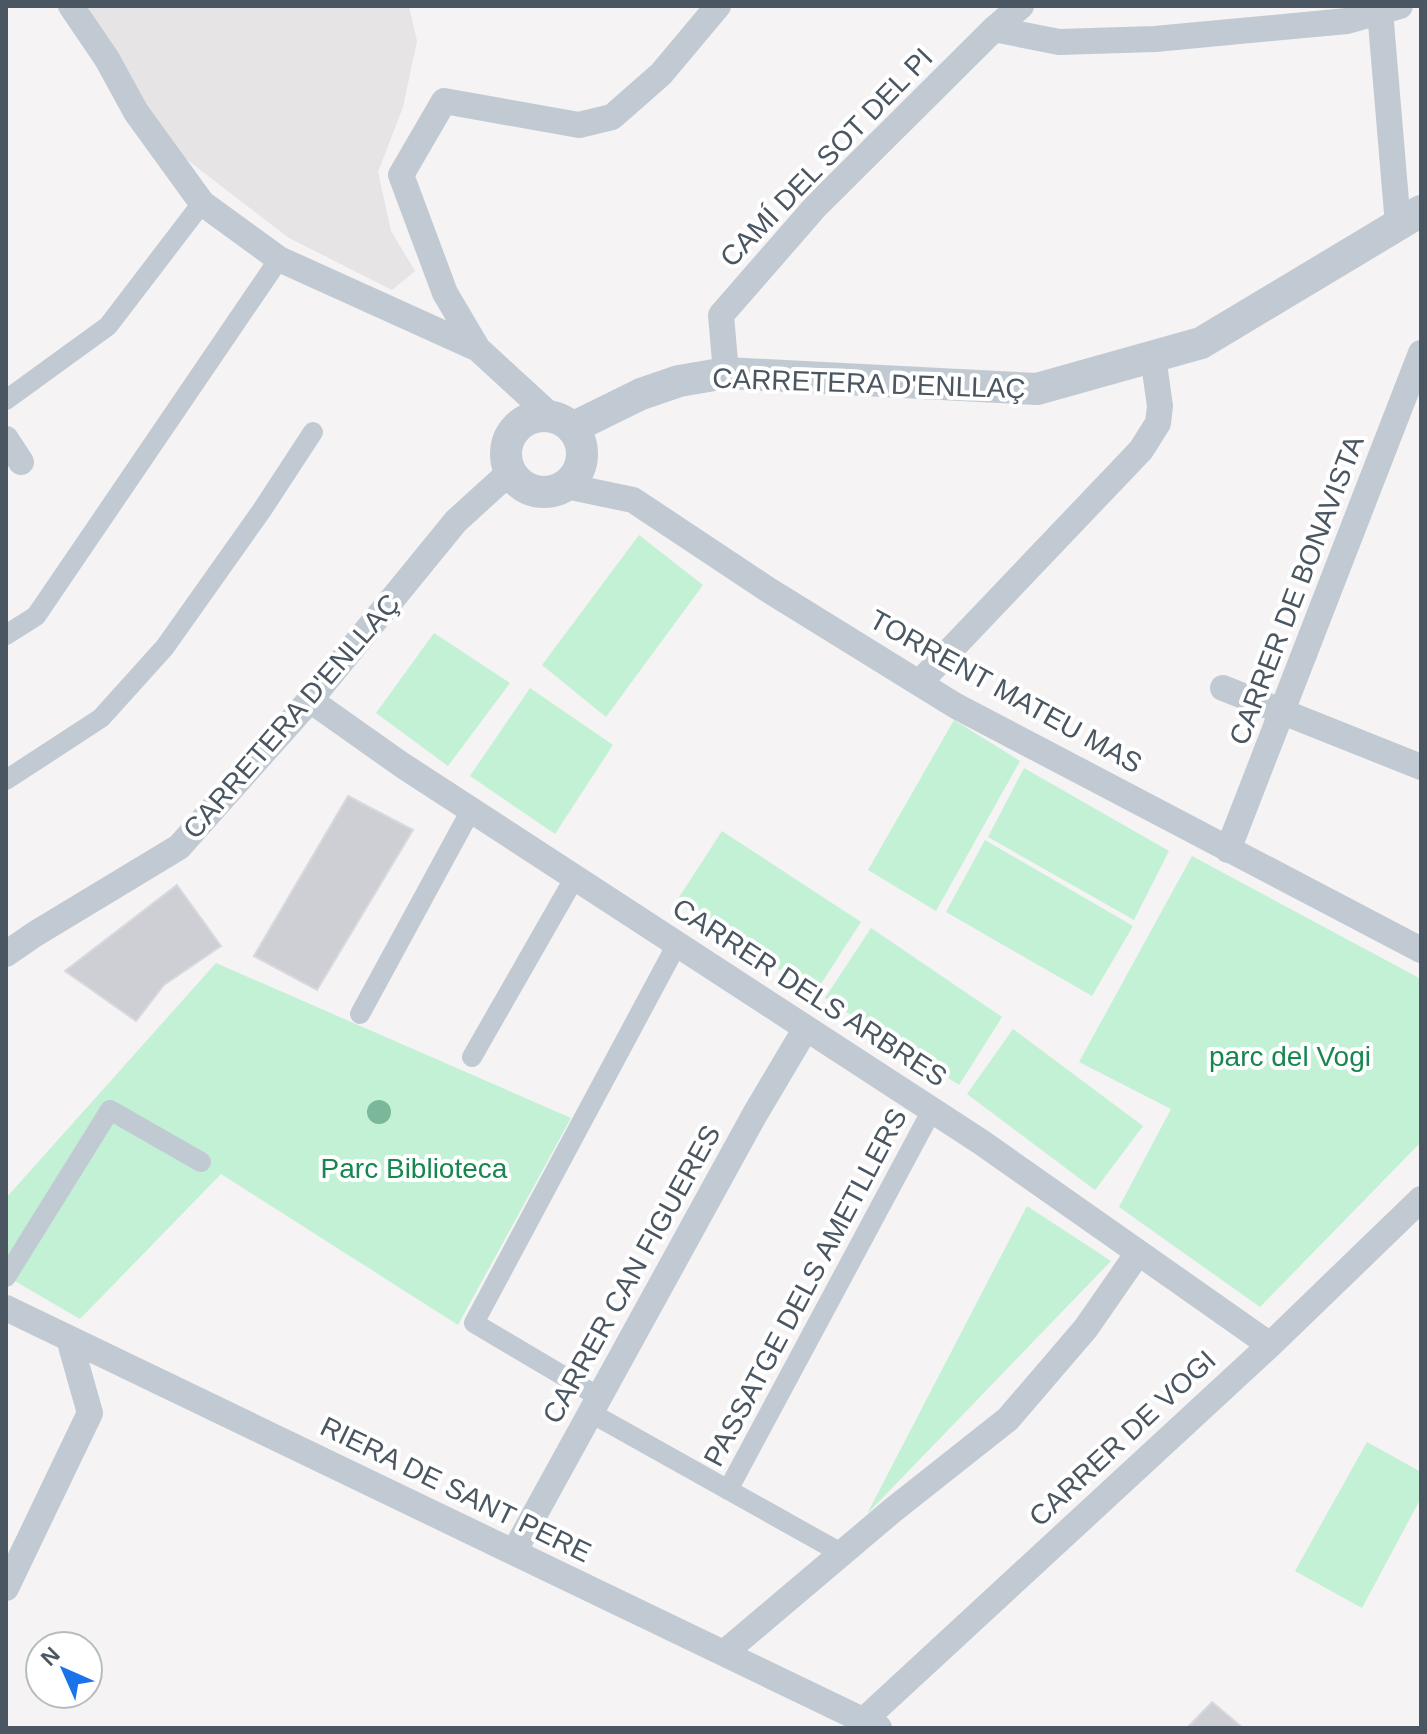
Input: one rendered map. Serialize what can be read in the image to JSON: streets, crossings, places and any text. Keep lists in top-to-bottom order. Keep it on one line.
{"streets":{"street":["CAMÍ DEL SOT DEL PI","CARRETERA D'ENLLAÇ","CARRER DE BONAVISTA","TORRENT MATEU MAS","CARRER DELS ARBRES","CARRER CAN FIGUERES","PASSATGE DELS AMETLLERS","CARRER DE VOGI","RIERA DE SANT PERE"]},"crossings":[["CAMÍ DEL SOT DEL PI","CARRETERA D'ENLLAÇ"],["CARRETERA D'ENLLAÇ","TORRENT MATEU MAS"],["CARRETERA D'ENLLAÇ","CARRER DELS ARBRES"],["CARRER DE BONAVISTA","TORRENT MATEU MAS"],["CARRER DELS ARBRES","CARRER CAN FIGUERES"],["CARRER DELS ARBRES","PASSATGE DELS AMETLLERS"],["CARRER DELS ARBRES","CARRER DE VOGI"],["CARRER CAN FIGUERES","RIERA DE SANT PERE"],["CARRER DE VOGI","RIERA DE SANT PERE"]],"parks":["parc del Vogi","Parc Biblioteca"],"north":"top left"}
